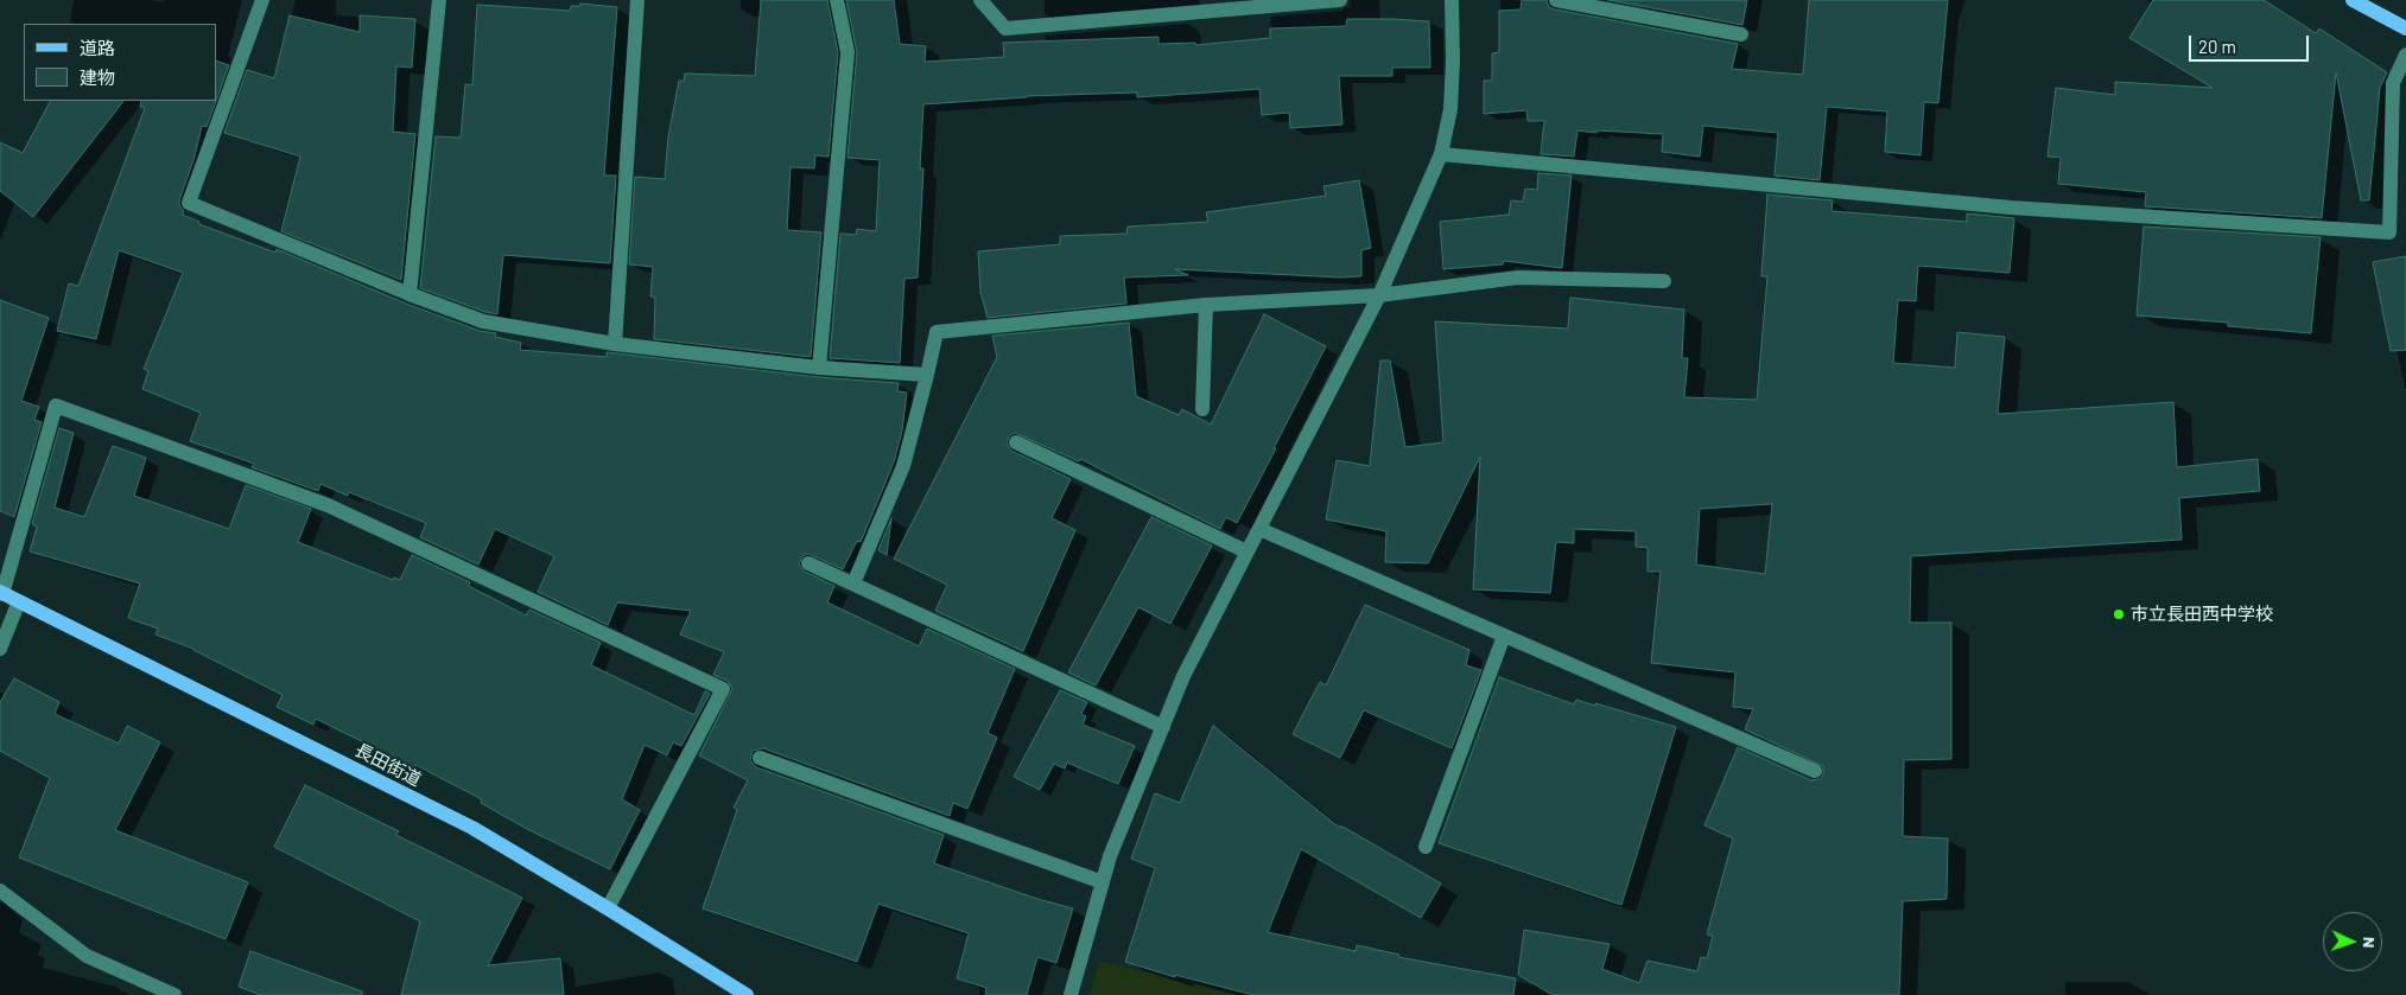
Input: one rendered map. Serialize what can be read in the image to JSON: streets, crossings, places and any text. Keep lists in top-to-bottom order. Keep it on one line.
{"streets":{"main road":["長田街道"]},"places":["市立長田西中学校"],"legend":["道路","建物"],"scale_bar":"20 m","north":"right"}
